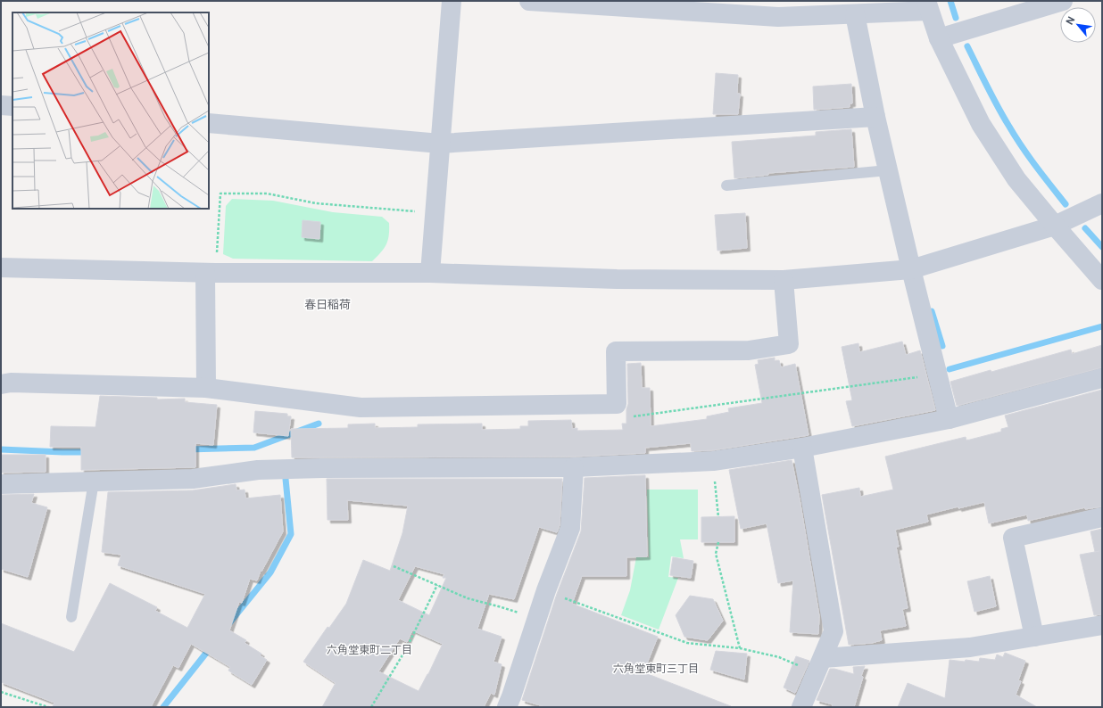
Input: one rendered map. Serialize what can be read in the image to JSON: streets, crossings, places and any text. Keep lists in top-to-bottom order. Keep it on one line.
{"districts":["春日稲荷","六角堂東町二丁目","六角堂東町三丁目"],"north":"top left"}
